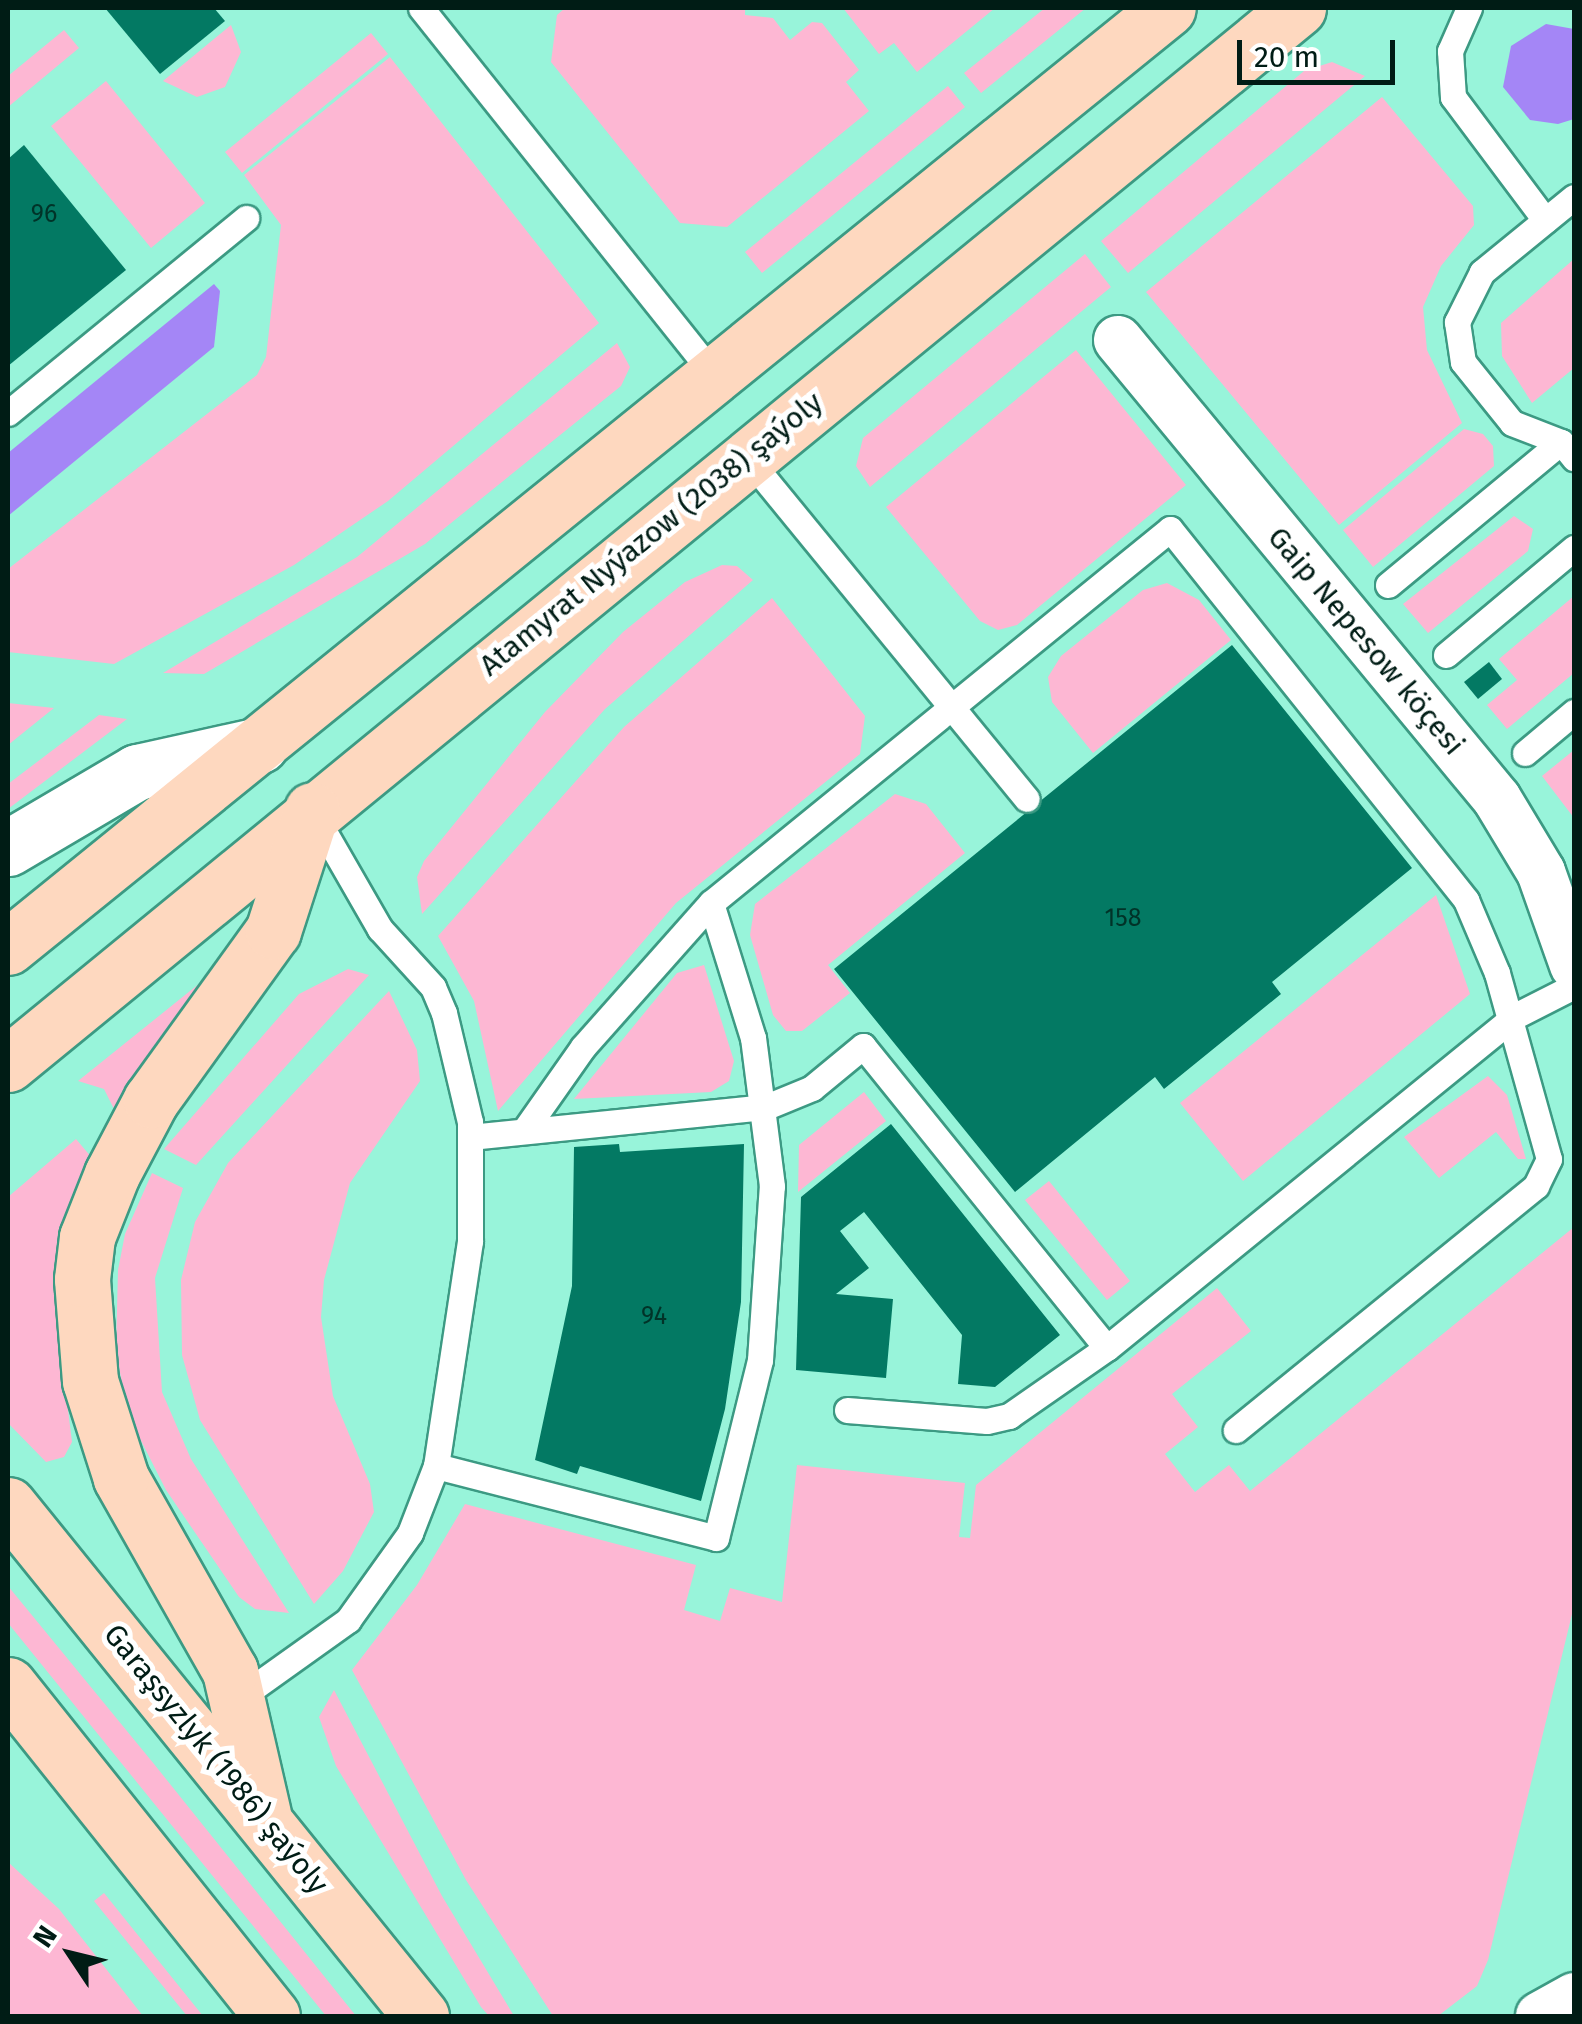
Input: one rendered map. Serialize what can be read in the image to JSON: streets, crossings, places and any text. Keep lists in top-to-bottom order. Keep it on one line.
{"streets":{"main road":["Atamyrat Nyýazow (2038) şaýoly","Garaşsyzlyk (1986) şaýoly"],"street":["Gaip Nepesow köçesi"]},"house_numbers":["96","158","94"],"scale_bar":"20 m","north":"top left"}
